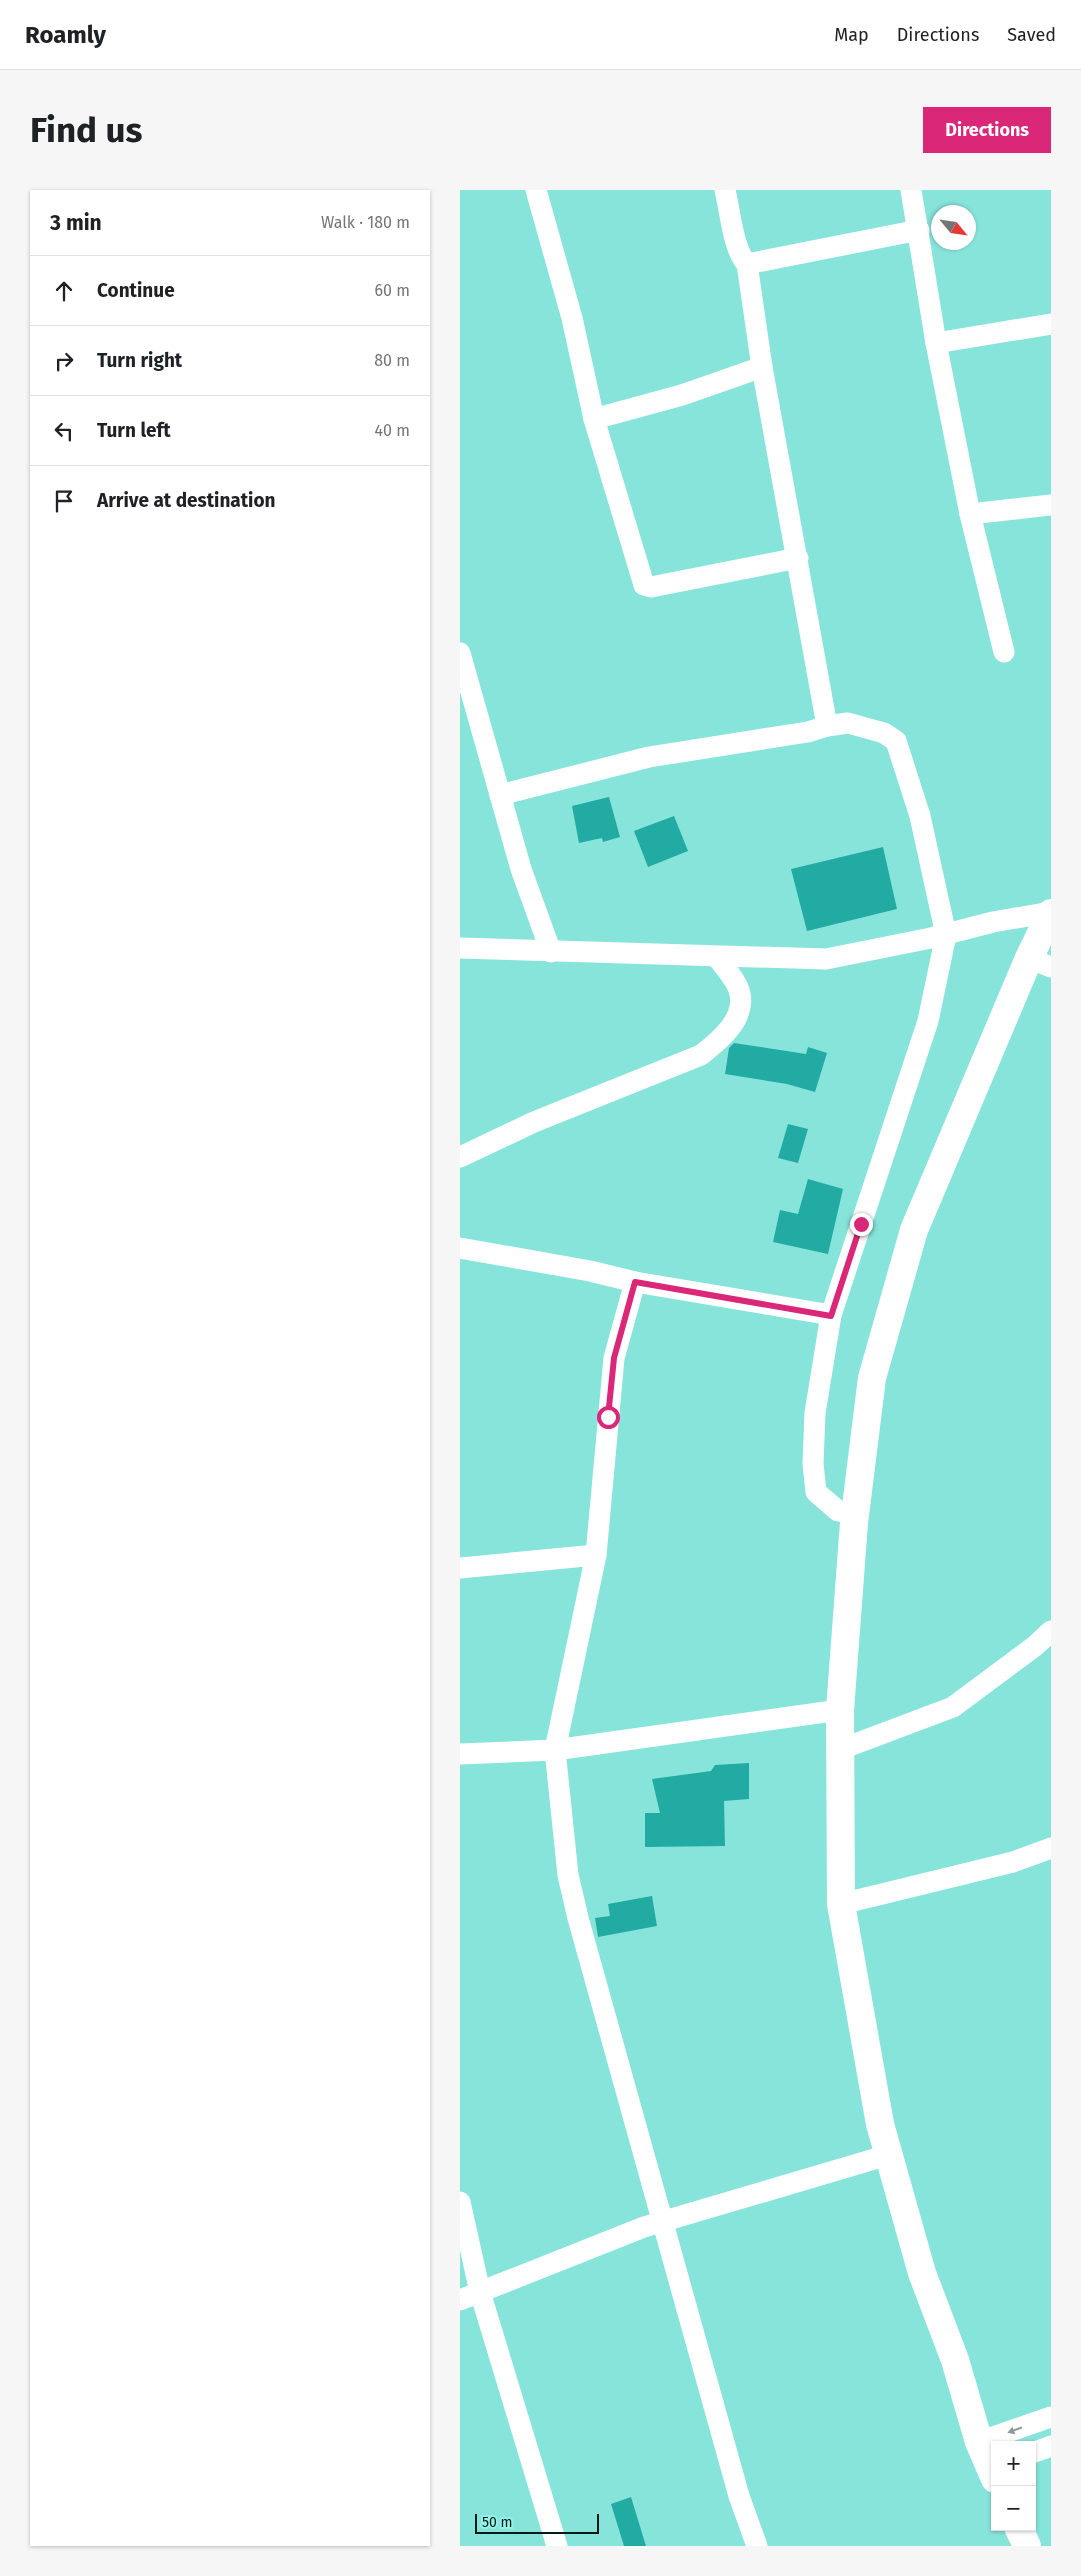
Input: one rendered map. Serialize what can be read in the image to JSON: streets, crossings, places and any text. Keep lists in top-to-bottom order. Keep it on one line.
{"scale_bar":"50 m","north":"bottom right","page":{"header":"Roamly","nav":["Map","Directions","Saved"],"buttons":"Directions","title":"Find us","heading":["3 min","Walk · 180 m"],"list":[["Continue","60 m"],["Turn right","80 m"],["Turn left","40 m"],"Arrive at destination"],"map_buttons":["+","−"],"scale":"50 m"}}
